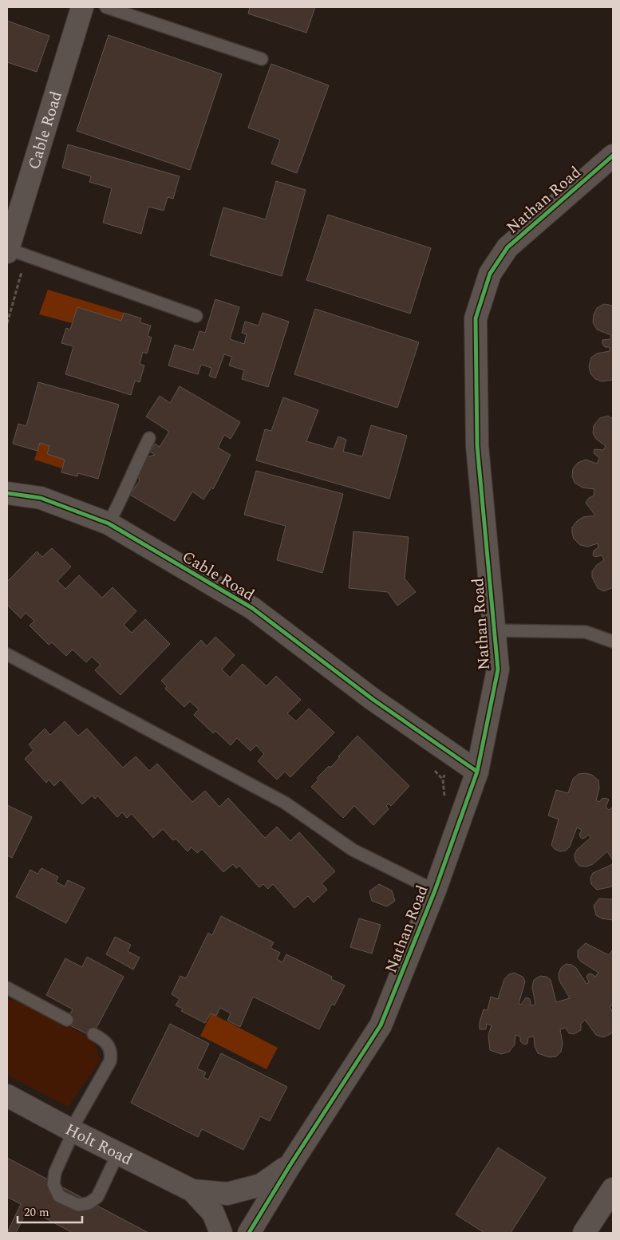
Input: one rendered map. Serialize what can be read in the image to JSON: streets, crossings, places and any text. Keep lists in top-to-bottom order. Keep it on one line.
{"streets":{"street":["Cable Road","Nathan Road","Holt Road"]},"crossings":[["Cable Road","Nathan Road"],["Nathan Road","Holt Road"]],"scale_bar":"20 m"}
